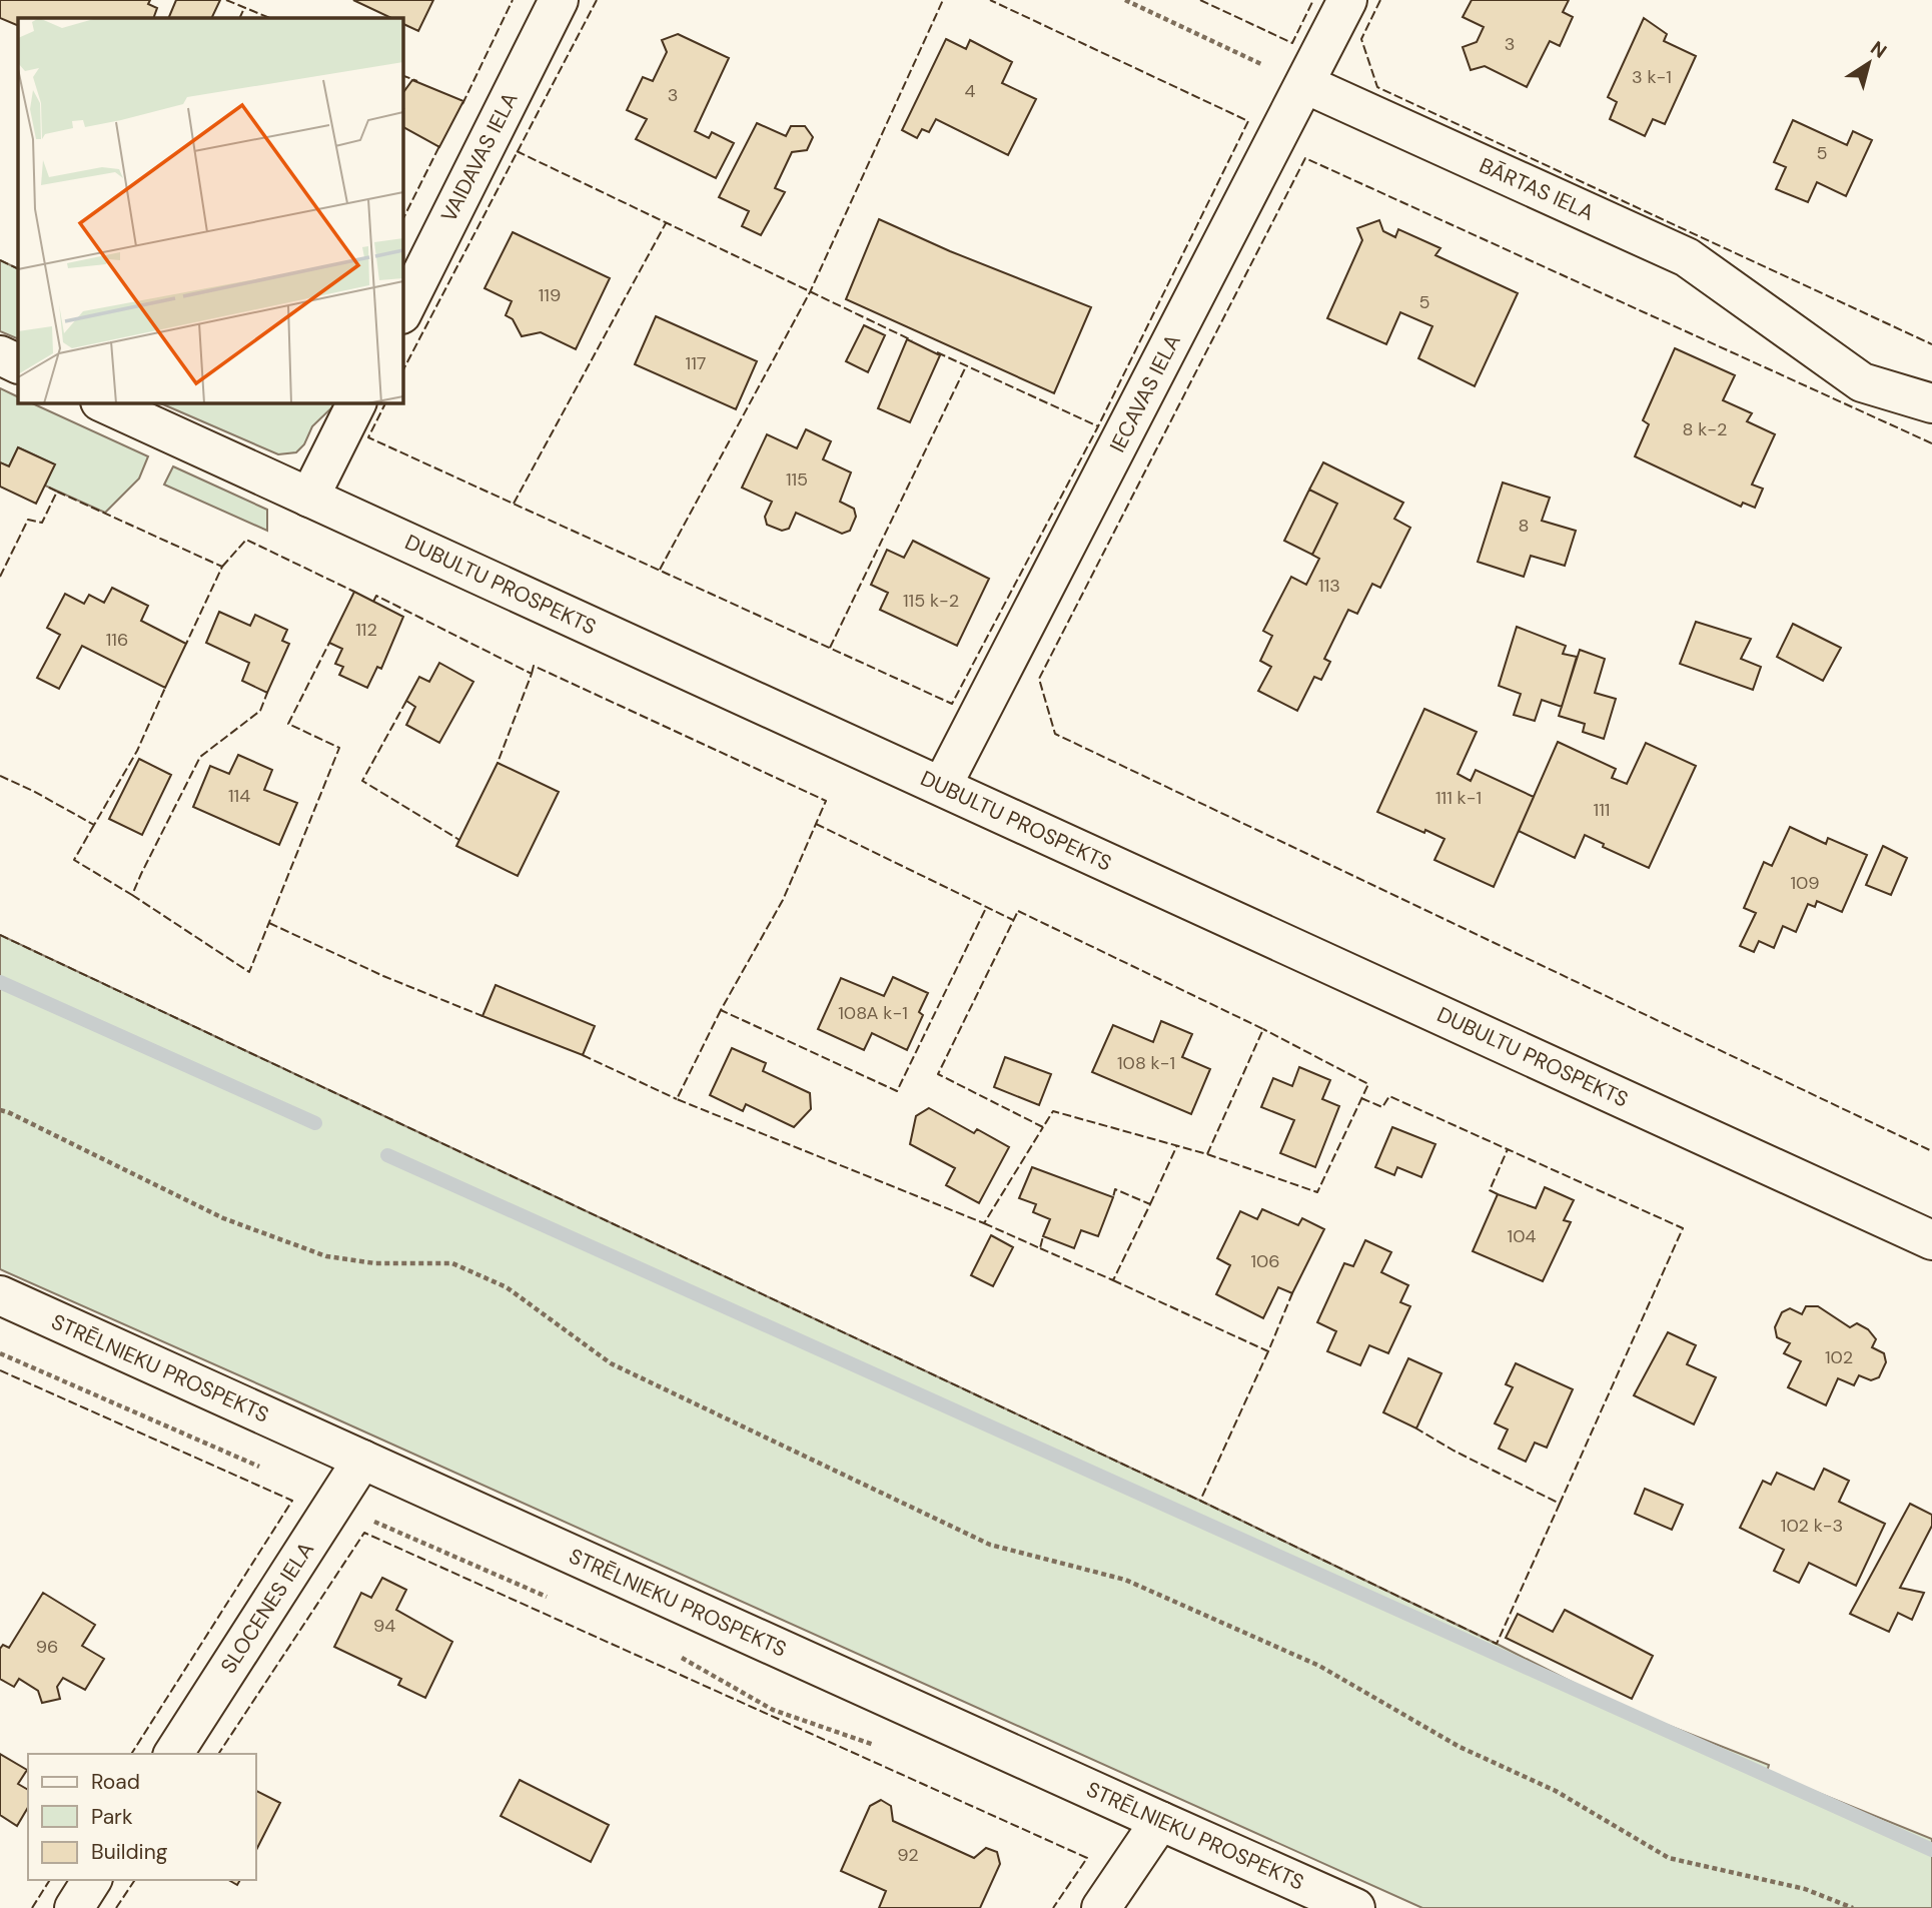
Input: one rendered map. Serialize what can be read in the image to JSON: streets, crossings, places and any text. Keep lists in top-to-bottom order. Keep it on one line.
{"streets":{"main road":["VAIDAVAS IELA","BĀRTAS IELA","IECAVAS IELA","DUBULTU PROSPEKTS","STRĒLNIEKU PROSPEKTS","SLOCENES IELA"]},"crossings":[["BĀRTAS IELA","IECAVAS IELA"],["IECAVAS IELA","DUBULTU PROSPEKTS"],["STRĒLNIEKU PROSPEKTS","SLOCENES IELA"]],"house_numbers":["3","3 k-1","4","3","5","119","5","117","8 k-2","115","8","113","115 k-2","112","116","114","111 k-1","111","109","108A k-1","108 k-1","104","106","102","102 k-3","94","96","92"],"legend":["Road","Park","Building"],"north":"top right"}
